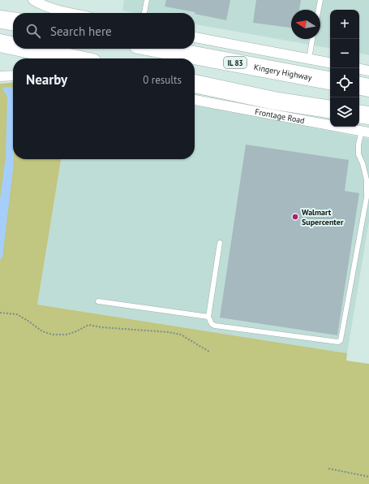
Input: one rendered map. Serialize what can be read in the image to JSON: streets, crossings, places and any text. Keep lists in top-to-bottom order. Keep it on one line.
{"streets":{"highway":["IL 83","Kingery Highway"],"street":["Frontage Road"]},"places":["Walmart Supercenter"],"north":"left","page":{"map_buttons":["+","−"],"search":"Search here","heading":["Nearby","0 results"]}}
